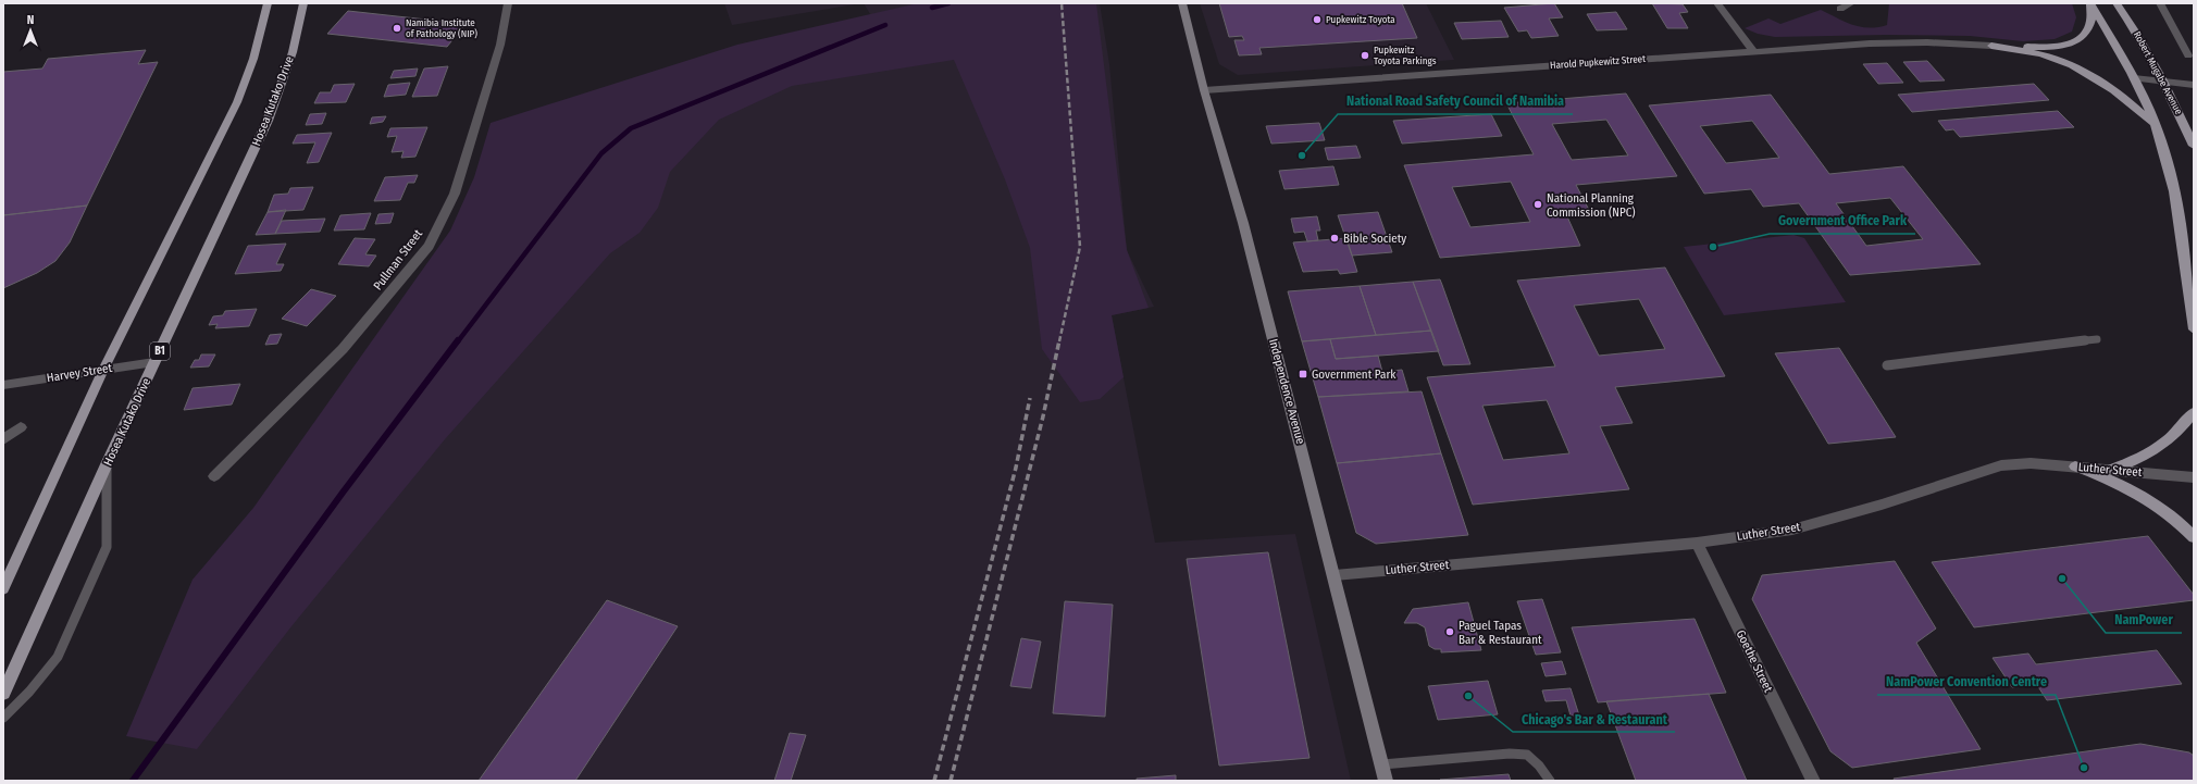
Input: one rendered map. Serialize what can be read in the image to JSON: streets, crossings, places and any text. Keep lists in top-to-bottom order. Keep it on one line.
{"streets":{"main road":["Robert Mugabe Avenue","Hosea Kutako Drive","B1","Independence Avenue"],"street":["Harold Pupkewitz Street","Pullman Street","Harvey Street","Luther Street","Goethe Street"]},"crossings":[["Harold Pupkewitz Street","Independence Avenue"],["Hosea Kutako Drive","Harvey Street"],["Independence Avenue","Luther Street"],["Luther Street","Goethe Street"]],"places":{"other":["Pupkewitz Toyota","Namibia Institute of Pathology (NIP)","Pupkewitz Toyota Parkings","National Road Safety Council of Namibia","National Planning Commission (NPC)","Bible Society","Government Office Park","NamPower","Paguel Tapas Bar & Restaurant","Chicago's Bar & Restaurant","NamPower Convention Centre"],"transit":["Government Park"]},"north":"top"}
